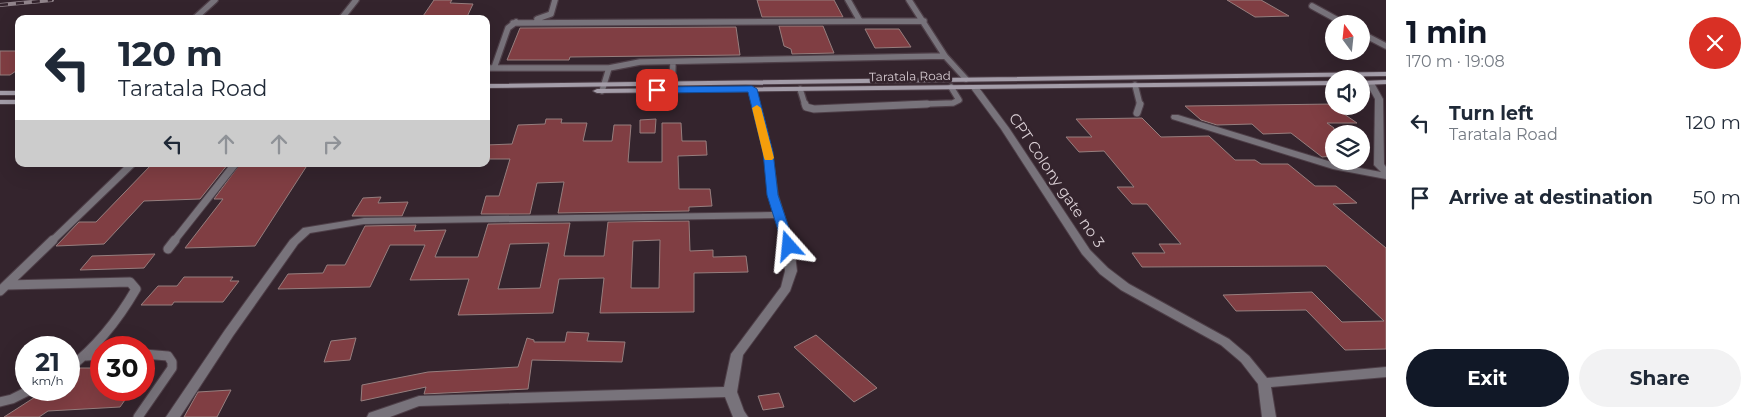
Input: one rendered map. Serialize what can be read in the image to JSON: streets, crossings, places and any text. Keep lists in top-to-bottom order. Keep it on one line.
{"streets":{"main road":["Taratala Road"],"street":["CPT Colony gate no 3"]},"crossings":[["Taratala Road","CPT Colony gate no 3"]],"north":"top","page":{"heading":["1 min","170 m · 19:08"],"turn":["120 m","Taratala Road"],"list":[{"name":"Turn left","note":"Taratala Road","value":"120 m"},{"name":"Arrive at destination","value":"50 m"}],"speed":"21 km/h","limit":"30","buttons":["Exit","Share"]}}
